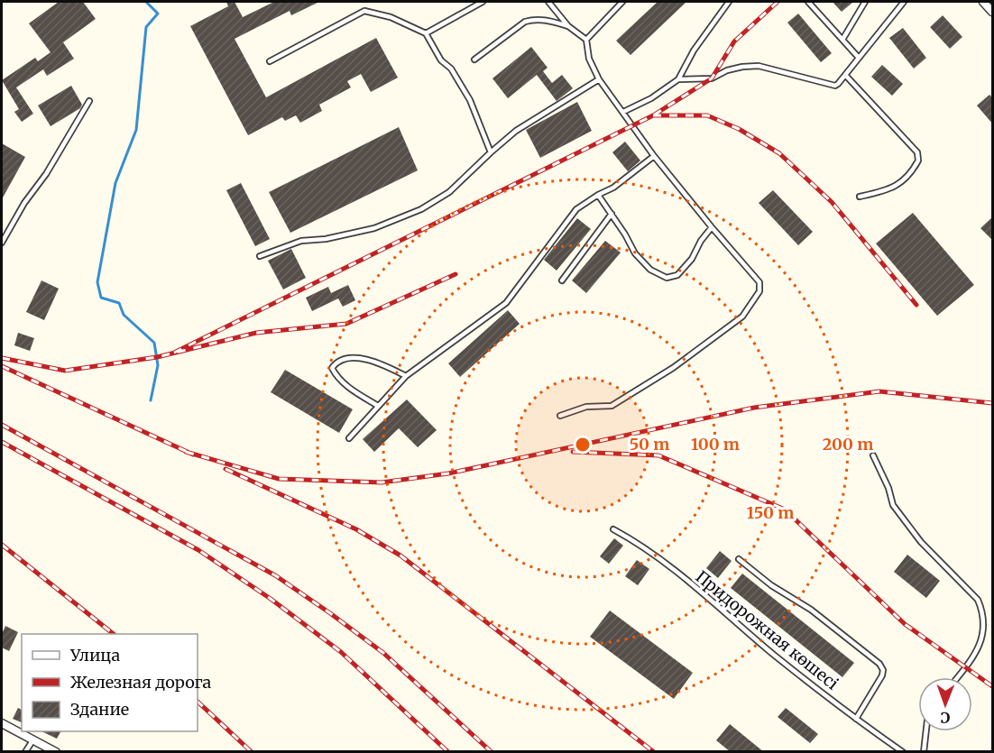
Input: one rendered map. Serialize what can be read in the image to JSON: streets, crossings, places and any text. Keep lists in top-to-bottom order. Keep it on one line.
{"streets":{"lane":["Придорожная көшесі"]},"legend":["Улица","Железная дорога","Здание"],"north":"bottom","rings":["50 m","100 m","200 m","150 m"]}
